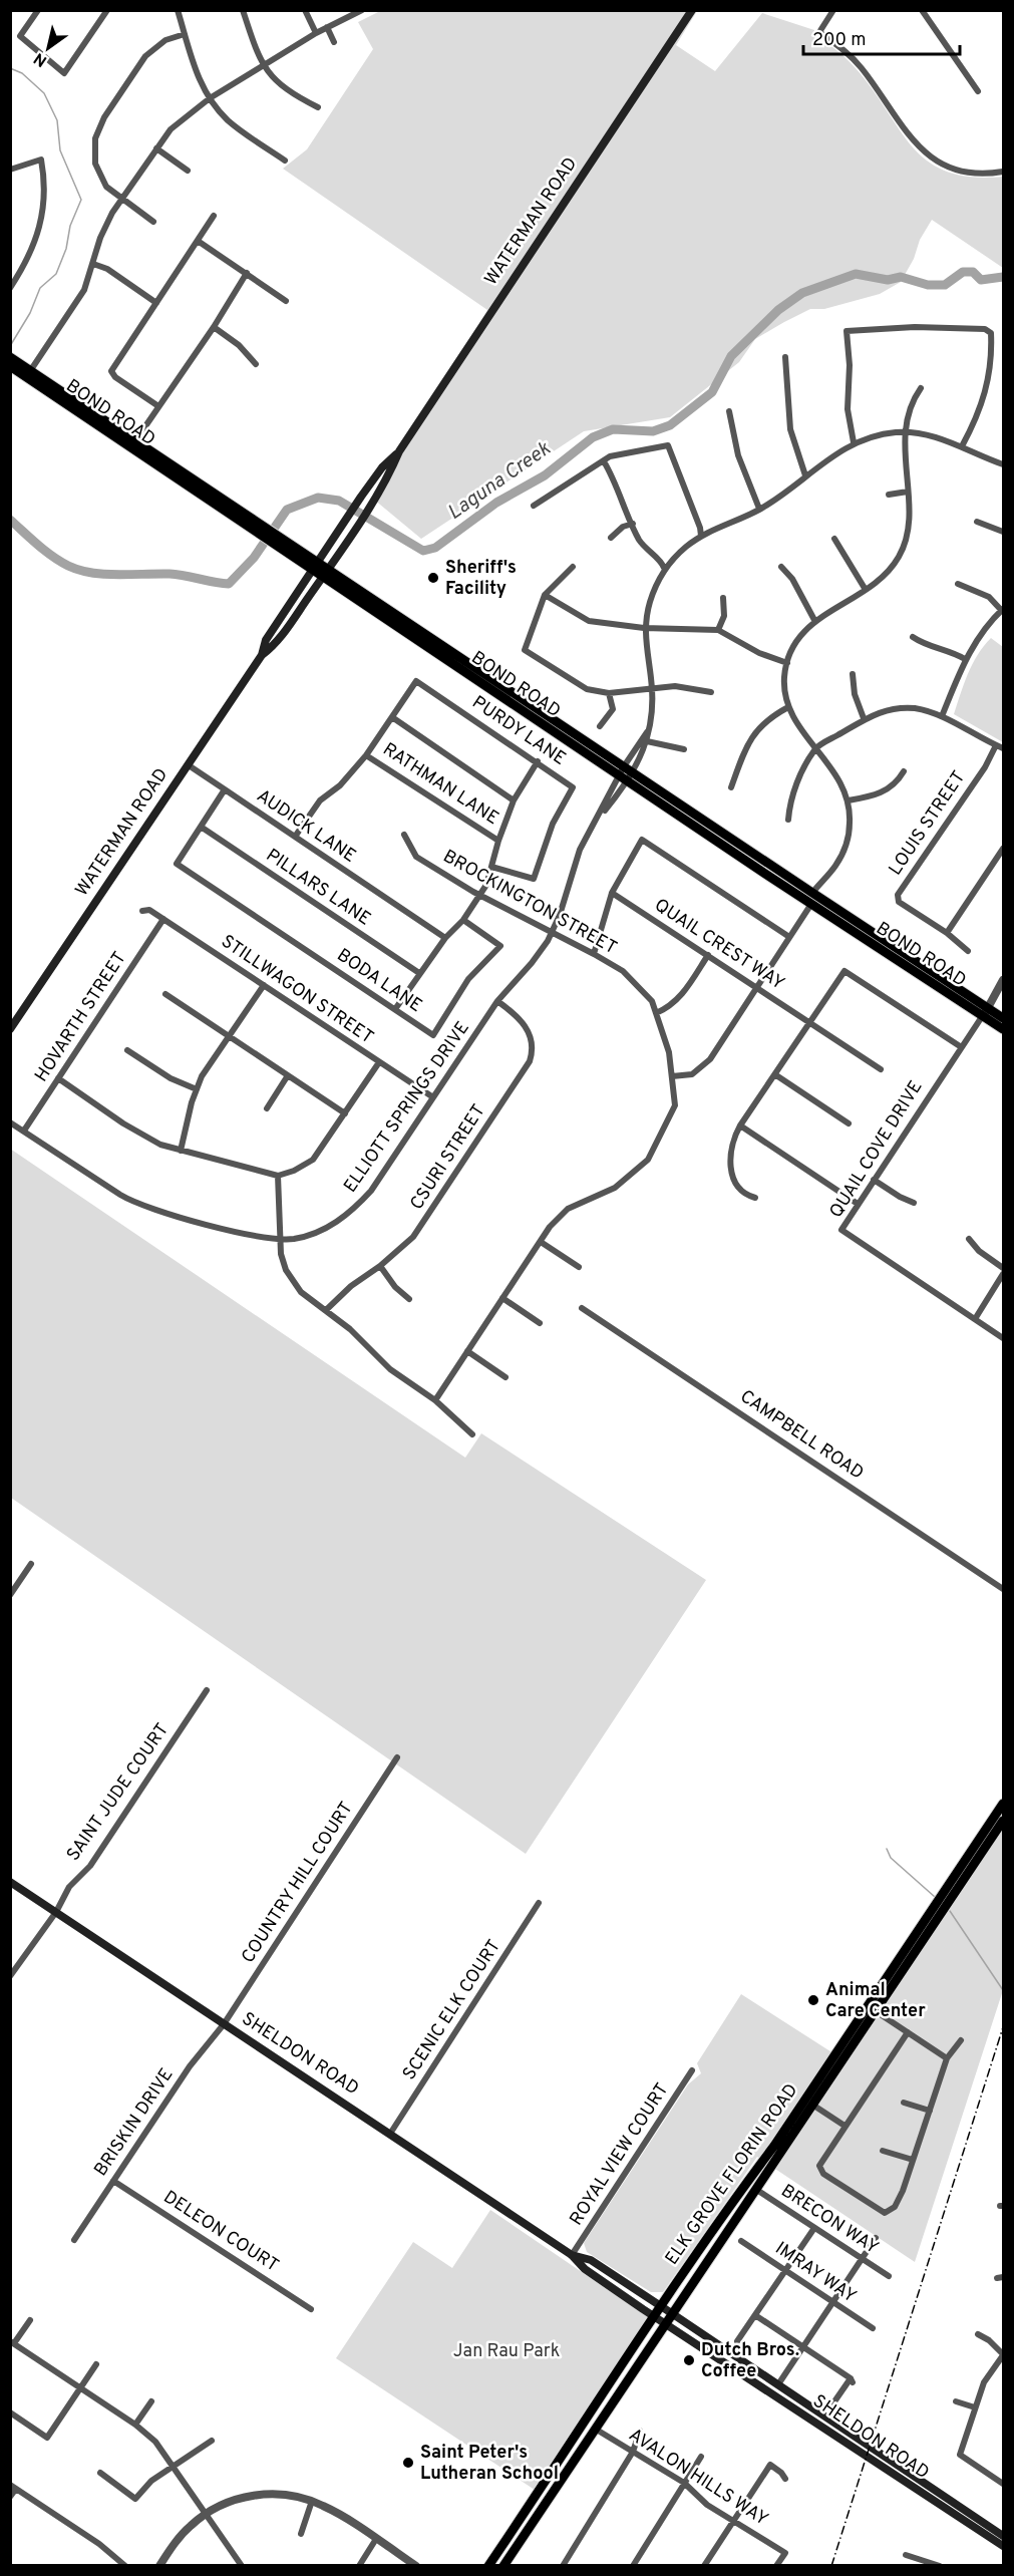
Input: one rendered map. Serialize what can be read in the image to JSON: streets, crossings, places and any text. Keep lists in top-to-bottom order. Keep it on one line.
{"streets":{"main road":["WATERMAN ROAD","BOND ROAD","SHELDON ROAD","ELK GROVE FLORIN ROAD"],"street":["PURDY LANE","RATHMAN LANE","LOUIS STREET","AUDICK LANE","PILLARS LANE","BROCKINGTON STREET","QUAIL CREST WAY","BODA LANE","STILLWAGON STREET","HOVARTH STREET","ELLIOTT SPRINGS DRIVE","QUAIL COVE DRIVE","CSURI STREET","CAMPBELL ROAD","SAINT JUDE COURT","COUNTRY HILL COURT","SCENIC ELK COURT","BRISKIN DRIVE","ROYAL VIEW COURT","BRECON WAY","DELEON COURT","IMRAY WAY","AVALON HILLS WAY"]},"crossings":[["WATERMAN ROAD","BOND ROAD"],["WATERMAN ROAD","AUDICK LANE"],["BOND ROAD","QUAIL COVE DRIVE"],["PILLARS LANE","BODA LANE"],["BROCKINGTON STREET","ELLIOTT SPRINGS DRIVE"],["STILLWAGON STREET","HOVARTH STREET"],["STILLWAGON STREET","ELLIOTT SPRINGS DRIVE"],["HOVARTH STREET","ELLIOTT SPRINGS DRIVE"],["ELLIOTT SPRINGS DRIVE","CSURI STREET"],["SAINT JUDE COURT","SHELDON ROAD"],["COUNTRY HILL COURT","SHELDON ROAD"],["COUNTRY HILL COURT","BRISKIN DRIVE"],["SCENIC ELK COURT","SHELDON ROAD"],["SHELDON ROAD","BRISKIN DRIVE"],["SHELDON ROAD","ROYAL VIEW COURT"],["SHELDON ROAD","ELK GROVE FLORIN ROAD"],["BRISKIN DRIVE","DELEON COURT"],["ELK GROVE FLORIN ROAD","BRECON WAY"],["ELK GROVE FLORIN ROAD","AVALON HILLS WAY"]],"water":["Laguna Creek"],"parks":["Jan Rau Park"],"places":["Sheriff's Facility","Animal Care Center","Dutch Bros. Coffee","Saint Peter's Lutheran School"],"scale_bar":"200 m","north":"bottom left"}
